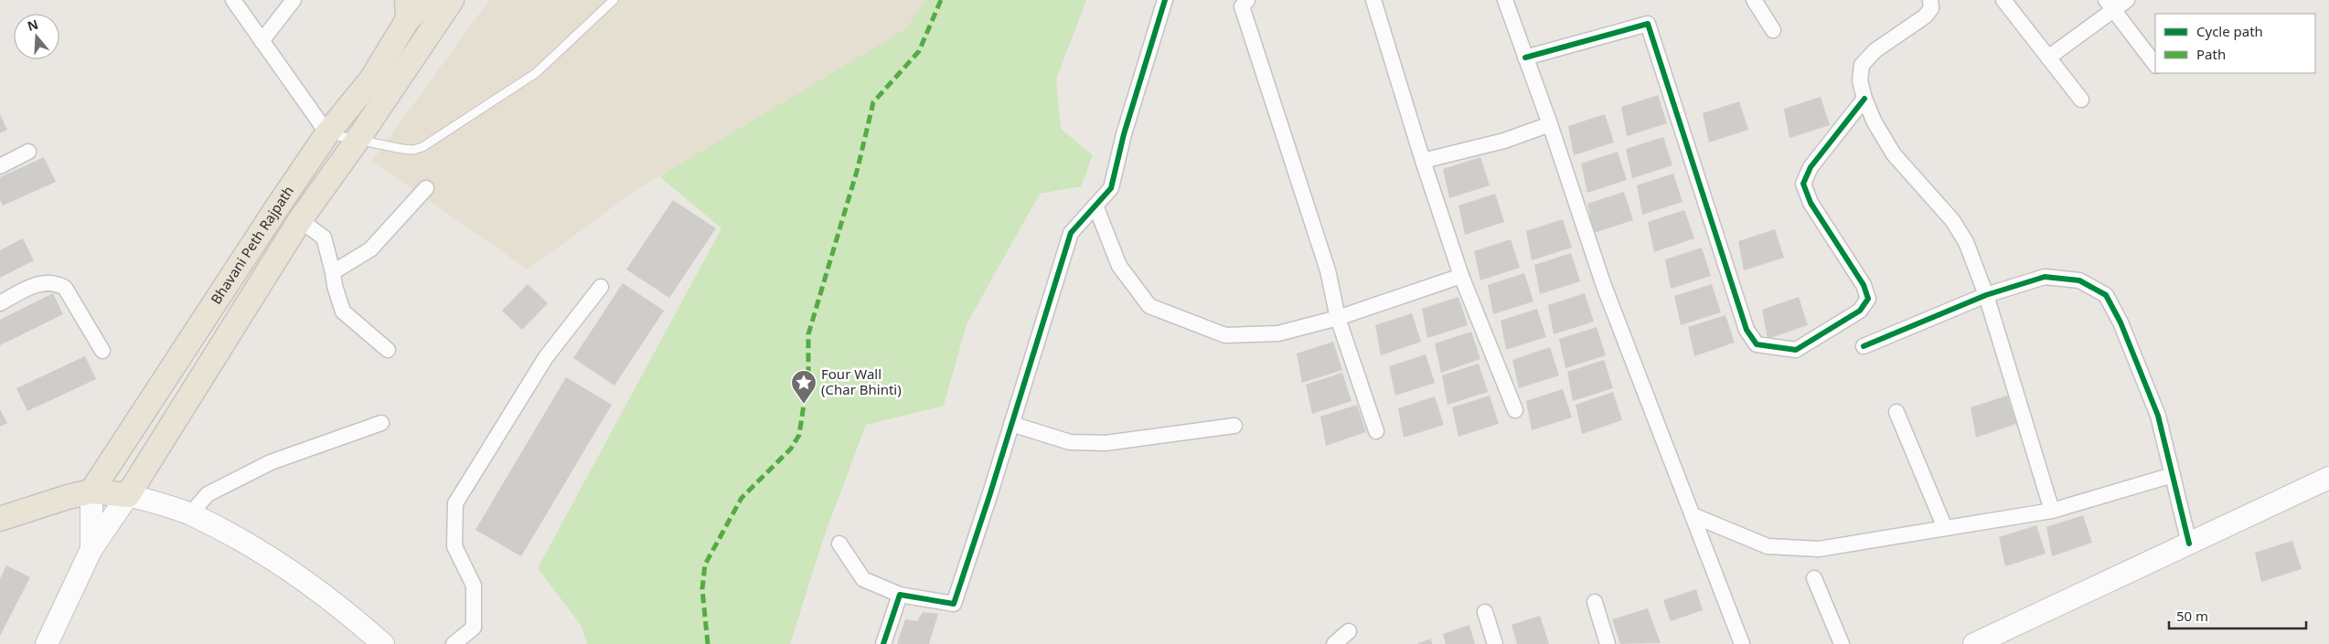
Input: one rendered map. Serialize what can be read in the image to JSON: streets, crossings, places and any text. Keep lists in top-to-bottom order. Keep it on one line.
{"streets":{"main road":["Bhavani Peth Rajpath"]},"places":{"place":["Four Wall (Char Bhinti)"]},"legend":["Cycle path","Path"],"scale_bar":"50 m","north":"top"}
